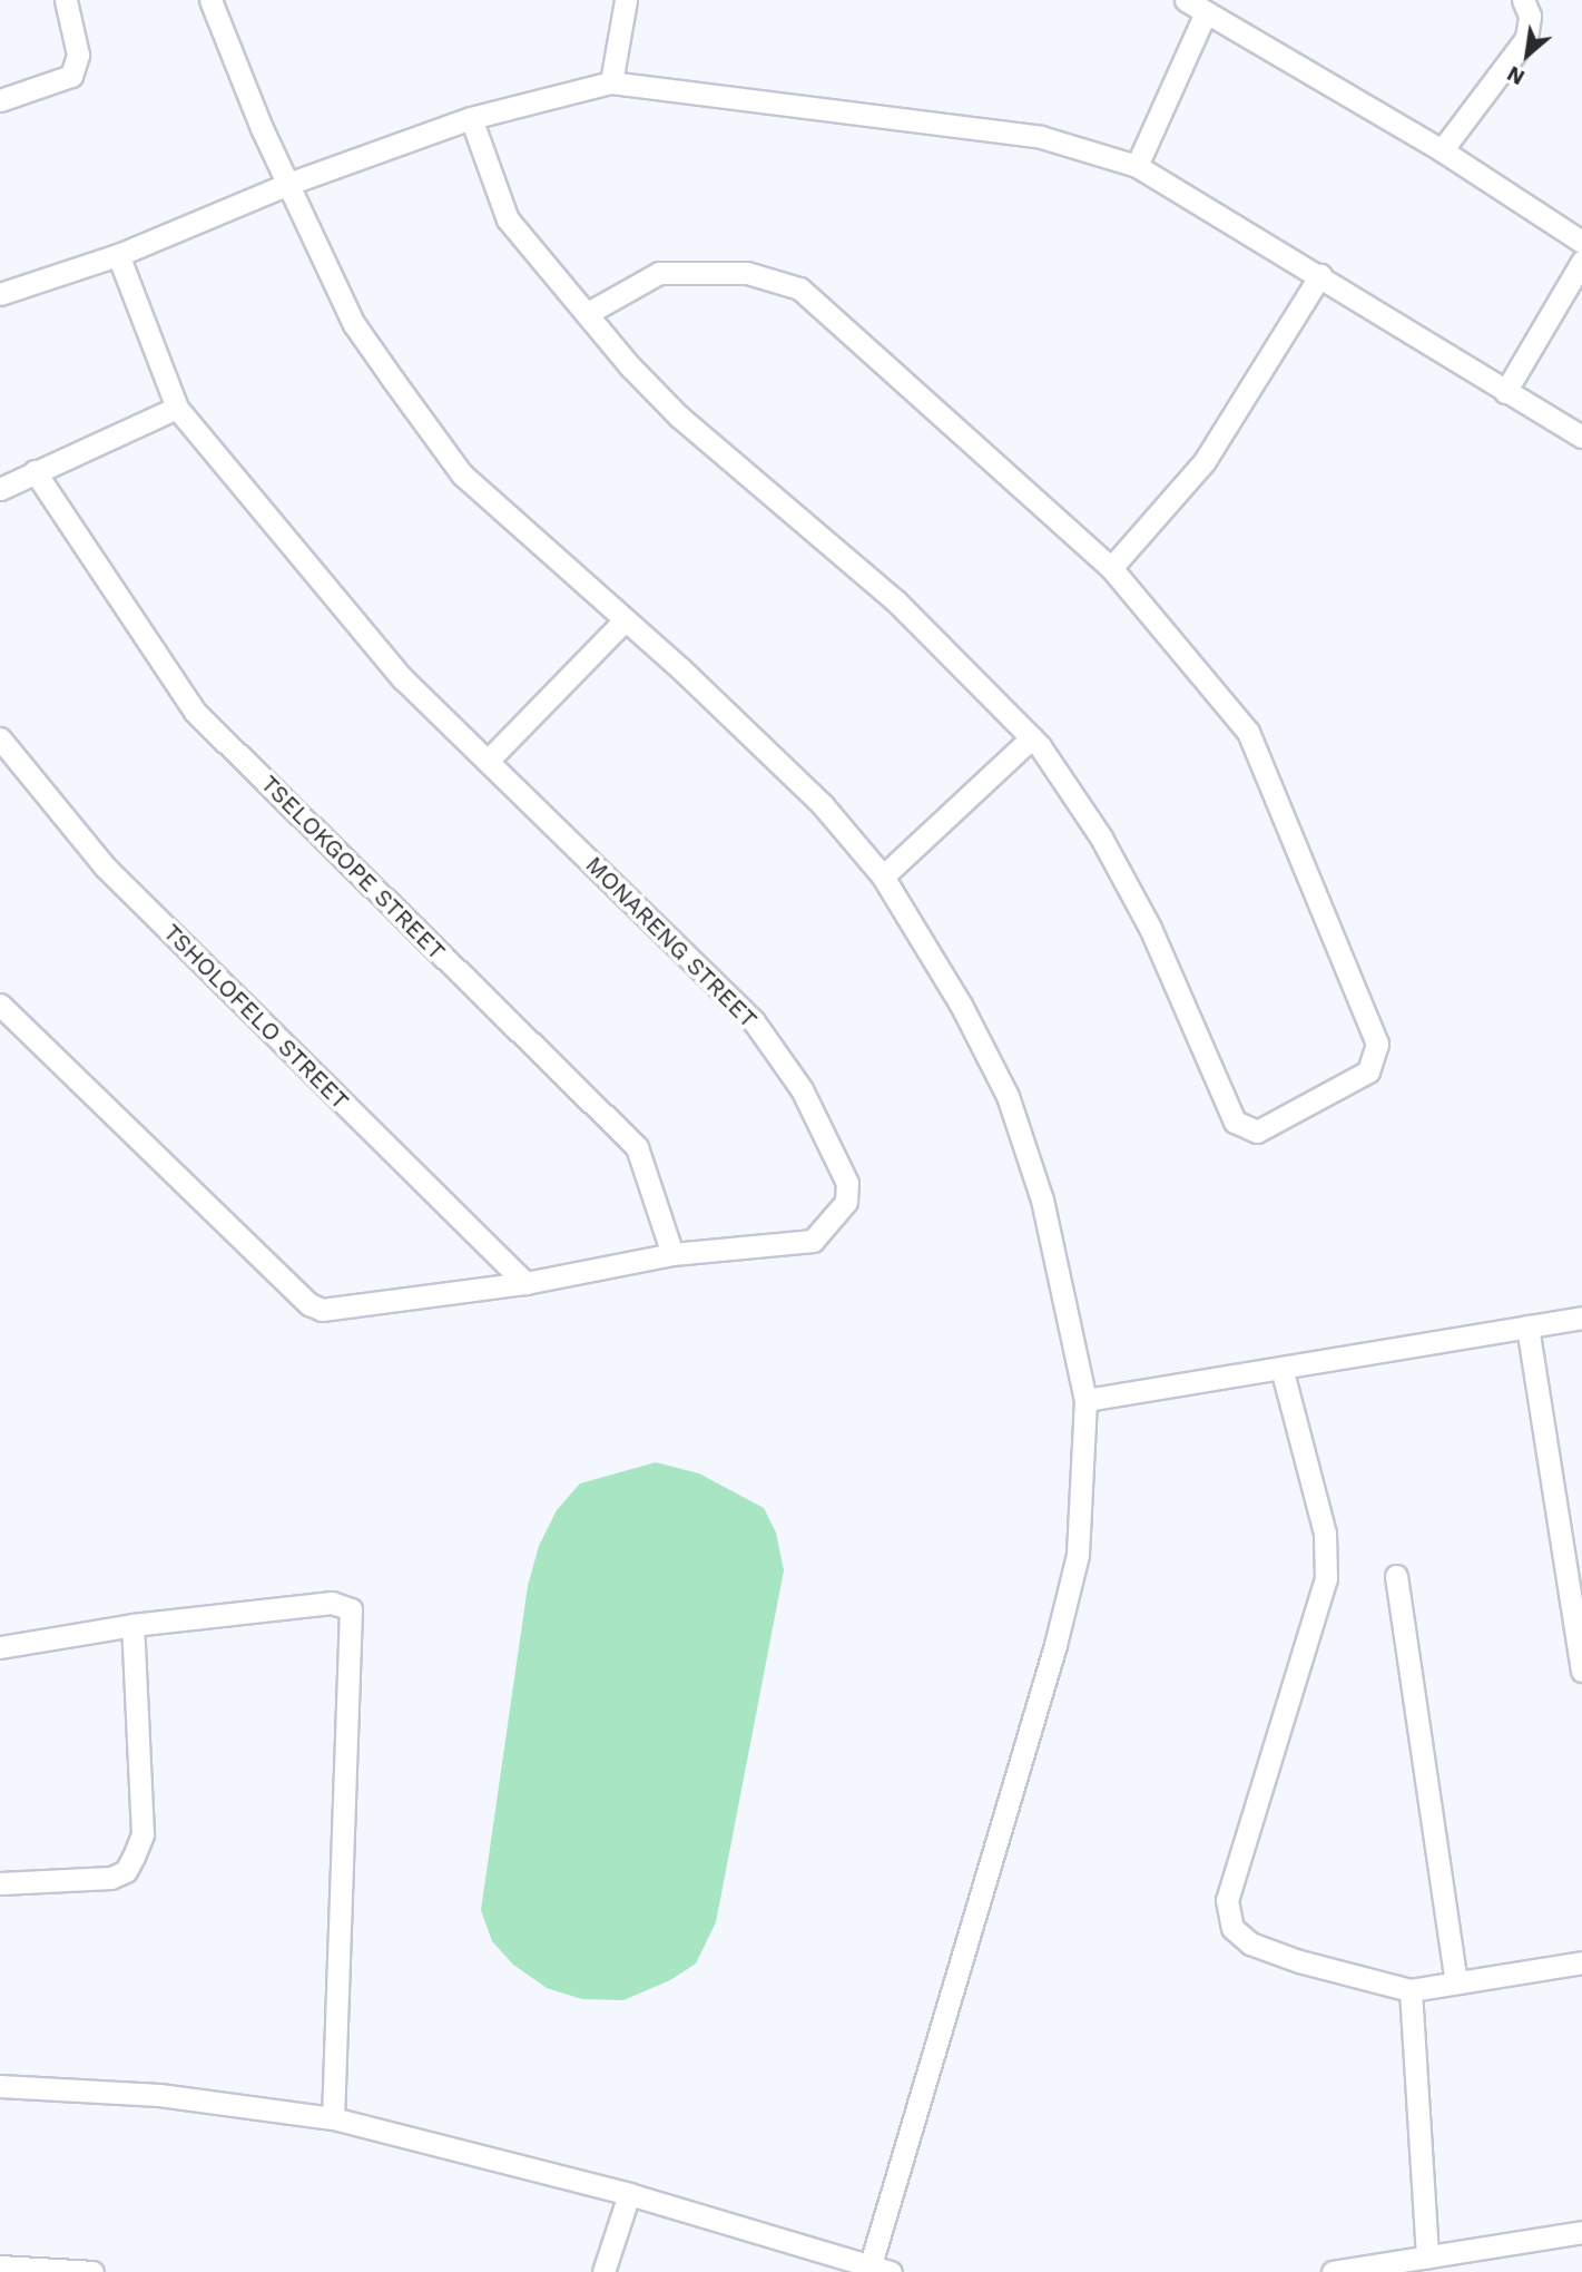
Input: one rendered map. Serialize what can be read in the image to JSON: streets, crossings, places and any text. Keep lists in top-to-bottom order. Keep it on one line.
{"streets":{"street":["TSELOKGOPE STREET","MONARENG STREET","TSHOLOFELO STREET"]},"crossings":[["TSELOKGOPE STREET","MONARENG STREET"],["MONARENG STREET","TSHOLOFELO STREET"]],"north":"bottom left"}
